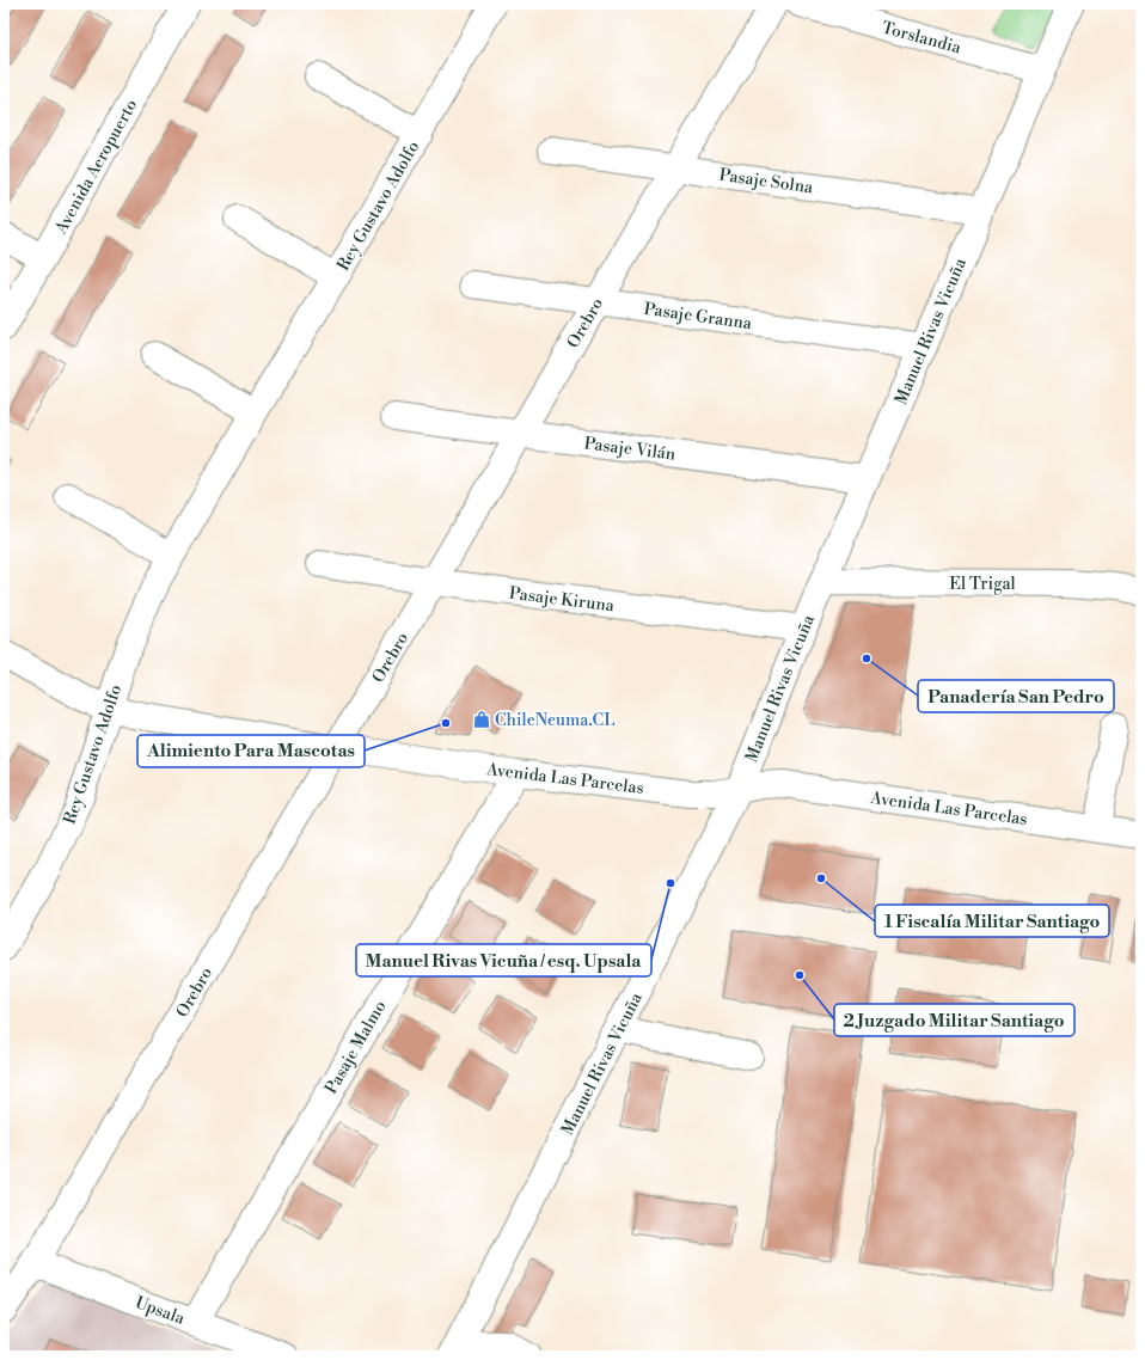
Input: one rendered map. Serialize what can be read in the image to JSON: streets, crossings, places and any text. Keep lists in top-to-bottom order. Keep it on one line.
{"streets":{"street":["Torslandia","Avenida Aeropuerto","Pasaje Solna","Rey Gustavo Adolfo","Pasaje Granna","Orebro","Manuel Rivas Vicuña","Pasaje Vilán","El Trigal","Pasaje Kiruna","Avenida Las Parcelas","Pasaje Malmo","Upsala"]},"crossings":[["Torslandia","Manuel Rivas Vicuña"],["Pasaje Solna","Orebro"],["Pasaje Solna","Manuel Rivas Vicuña"],["Rey Gustavo Adolfo","Avenida Las Parcelas"],["Pasaje Granna","Orebro"],["Pasaje Granna","Manuel Rivas Vicuña"],["Orebro","Pasaje Vilán"],["Orebro","Pasaje Kiruna"],["Orebro","Avenida Las Parcelas"],["Orebro","Upsala"],["Manuel Rivas Vicuña","Pasaje Vilán"],["Manuel Rivas Vicuña","El Trigal"],["Manuel Rivas Vicuña","Pasaje Kiruna"],["Manuel Rivas Vicuña","Avenida Las Parcelas"],["Avenida Las Parcelas","Pasaje Malmo"],["Pasaje Malmo","Upsala"]],"places":{"other":["Panadería San Pedro","Alimiento Para Mascotas","1 Fiscalía Militar Santiago","Manuel Rivas Vicuña / esq. Upsala","2 Juzgado Militar Santiago"],"shop":["ChileNeuma.CL"]}}
